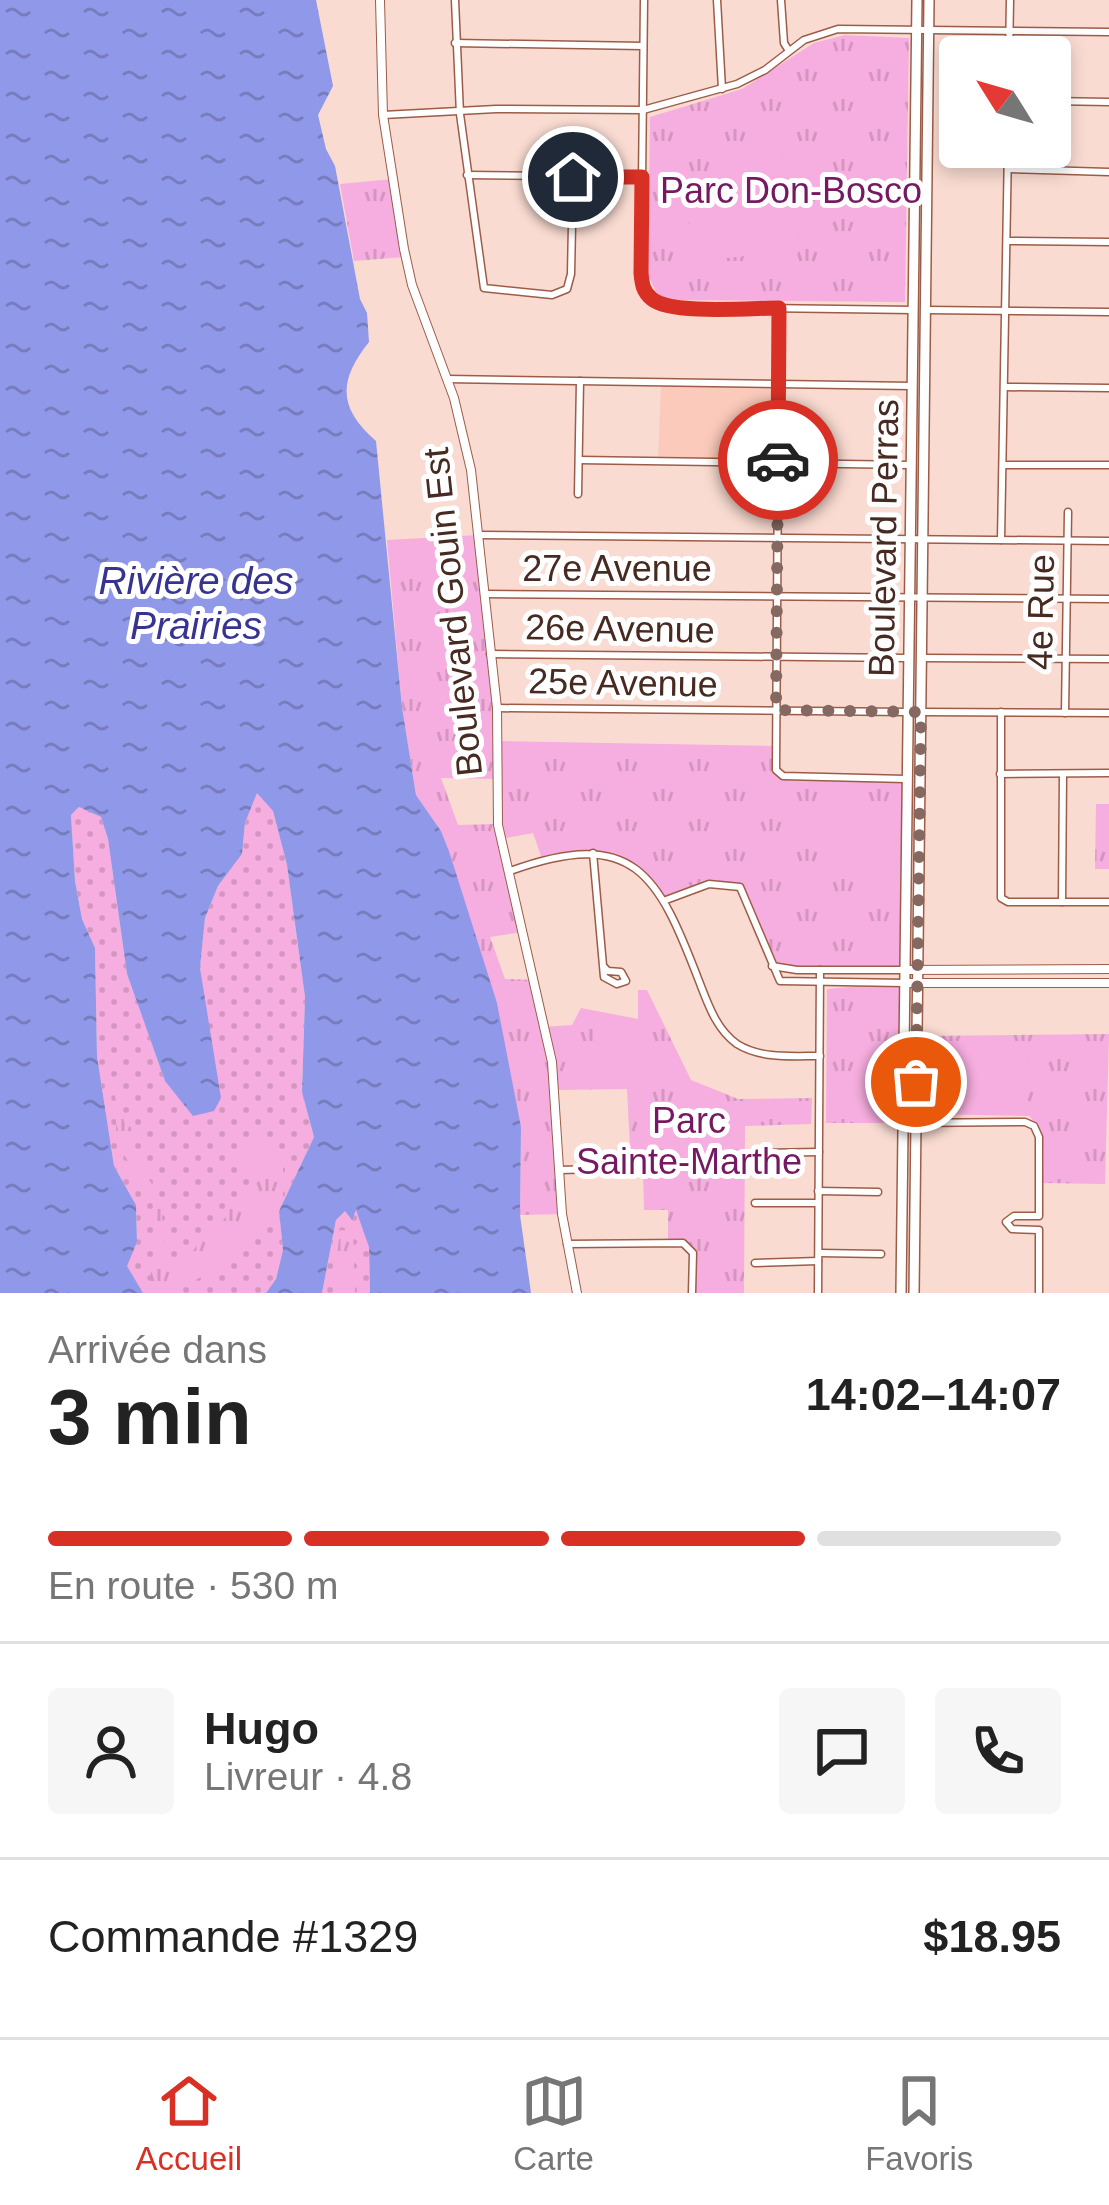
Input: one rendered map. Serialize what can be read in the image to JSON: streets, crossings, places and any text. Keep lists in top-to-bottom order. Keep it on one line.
{"streets":{"main road":["Boulevard Perras"],"street":["27e Avenue","Boulevard Gouin Est","4e Rue","26e Avenue","25e Avenue"]},"crossings":[["Boulevard Perras","27e Avenue"],["Boulevard Perras","26e Avenue"],["Boulevard Perras","25e Avenue"],["27e Avenue","Boulevard Gouin Est"],["27e Avenue","4e Rue"],["Boulevard Gouin Est","26e Avenue"],["Boulevard Gouin Est","25e Avenue"],["4e Rue","26e Avenue"],["4e Rue","25e Avenue"]],"water":["Rivière des Prairies"],"parks":["Parc Don-Bosco","Parc Sainte-Marthe"],"north":"top left","page":{"heading":["3 min","Arrivée dans","14:02–14:07"],"panel":["Hugo","Livreur · 4.8","Commande #1329","$18.95"],"bar":"En route · 530 m","tabs":["Accueil","Carte","Favoris"]}}
